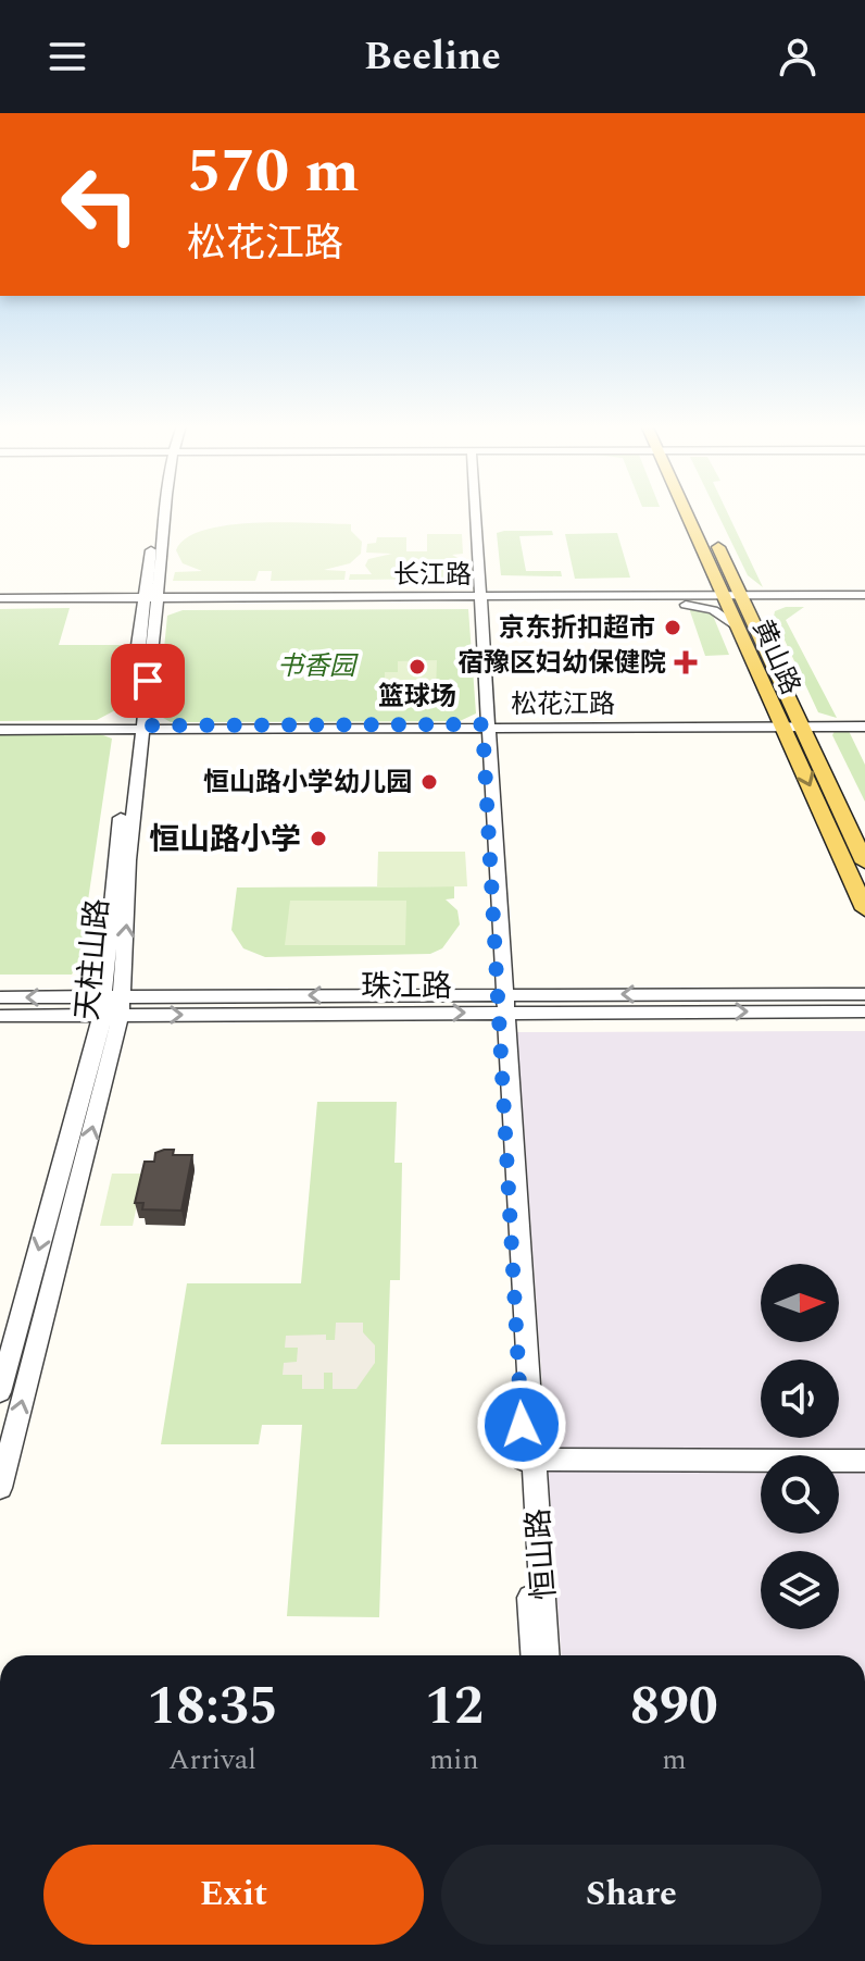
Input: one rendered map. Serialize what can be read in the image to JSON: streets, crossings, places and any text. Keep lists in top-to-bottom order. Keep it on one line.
{"streets":{"main road":["黄山路"],"street":["长江路","松花江路","天柱山路","珠江路","恒山路"]},"crossings":[["长江路","黄山路"],["长江路","天柱山路"],["长江路","恒山路"],["黄山路","松花江路"],["松花江路","天柱山路"],["松花江路","恒山路"],["天柱山路","珠江路"],["珠江路","恒山路"]],"parks":["书香园"],"places":{"other":["京东折扣超市","篮球场","恒山路小学幼儿园","恒山路小学"],"health":["宿豫区妇幼保健院"]},"north":"right","page":{"header":"Beeline","turn":["570 m","松花江路"],"eta":["18:35","Arrival","12","min","890","m"],"buttons":["Exit","Share"]}}
